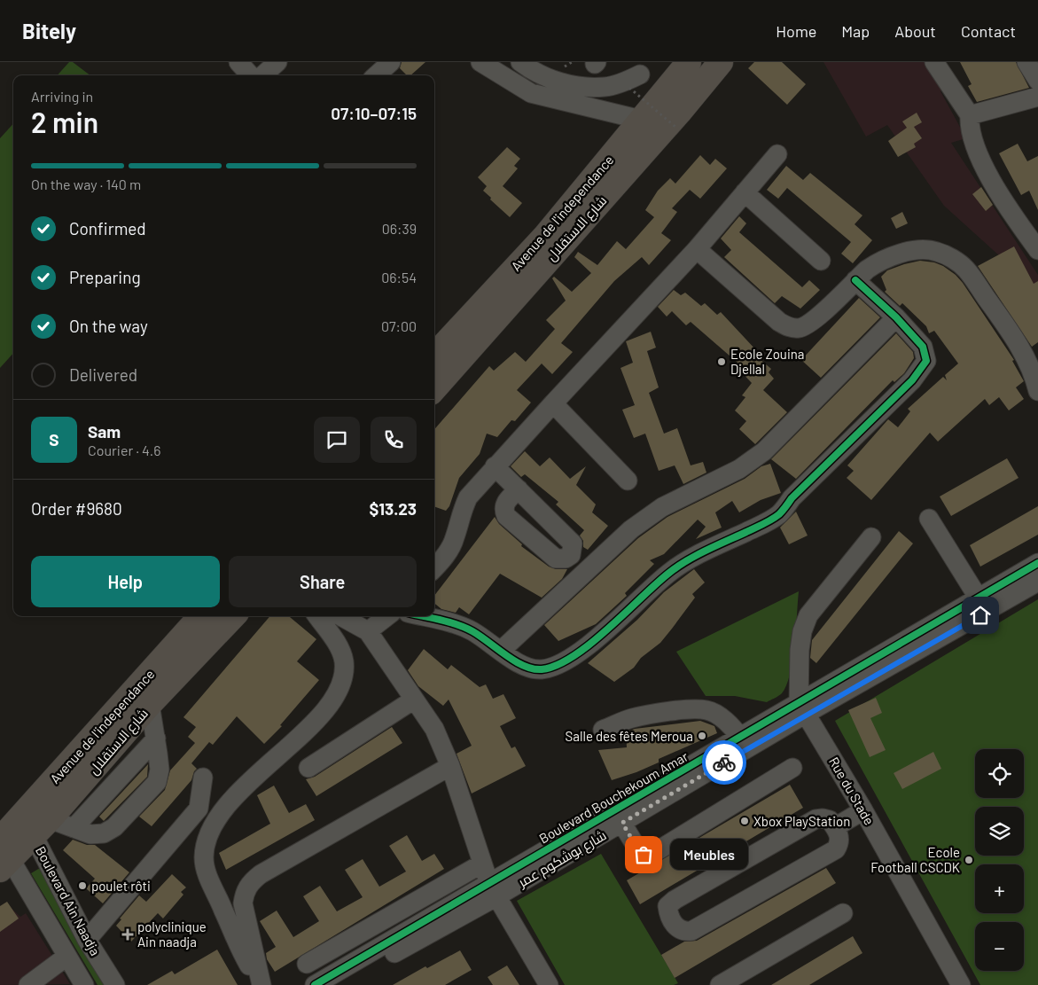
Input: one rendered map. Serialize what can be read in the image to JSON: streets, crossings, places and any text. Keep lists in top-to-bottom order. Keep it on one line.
{"streets":{"main road":["Avenue de l'independance","شارع الاستقلال"],"street":["Rue du Stade","Boulevard Bouchekoum Amar","شارع بوشكوم عمر","Boulevard Ain Naadja"]},"crossings":[["Avenue de l'independance","شارع الاستقلال"],["Avenue de l'independance","Boulevard Ain Naadja"],["شارع الاستقلال","Boulevard Ain Naadja"],["Rue du Stade","Boulevard Bouchekoum Amar"],["Rue du Stade","شارع بوشكوم عمر"],["Boulevard Bouchekoum Amar","شارع بوشكوم عمر"]],"places":{"other":["Ecole Zouina Djellal","Salle des fêtes Meroua","Xbox PlayStation","Meubles","Ecole Football CSCDK","poulet rôti"],"health":["polyclinique Ain naadja"]},"page":{"header":"Bitely","nav":["Home","Map","About","Contact"],"heading":["2 min","Arriving in","07:10–07:15"],"panel":["Sam","Courier · 4.6","Order #9680","$13.23"],"bar":"On the way · 140 m","list":[["Confirmed","06:39"],["Preparing","06:54"],["On the way","07:00"],"Delivered"],"round":"S","buttons":["Help","Share"],"map_buttons":["+","−"],"bubble":"Meubles"}}
